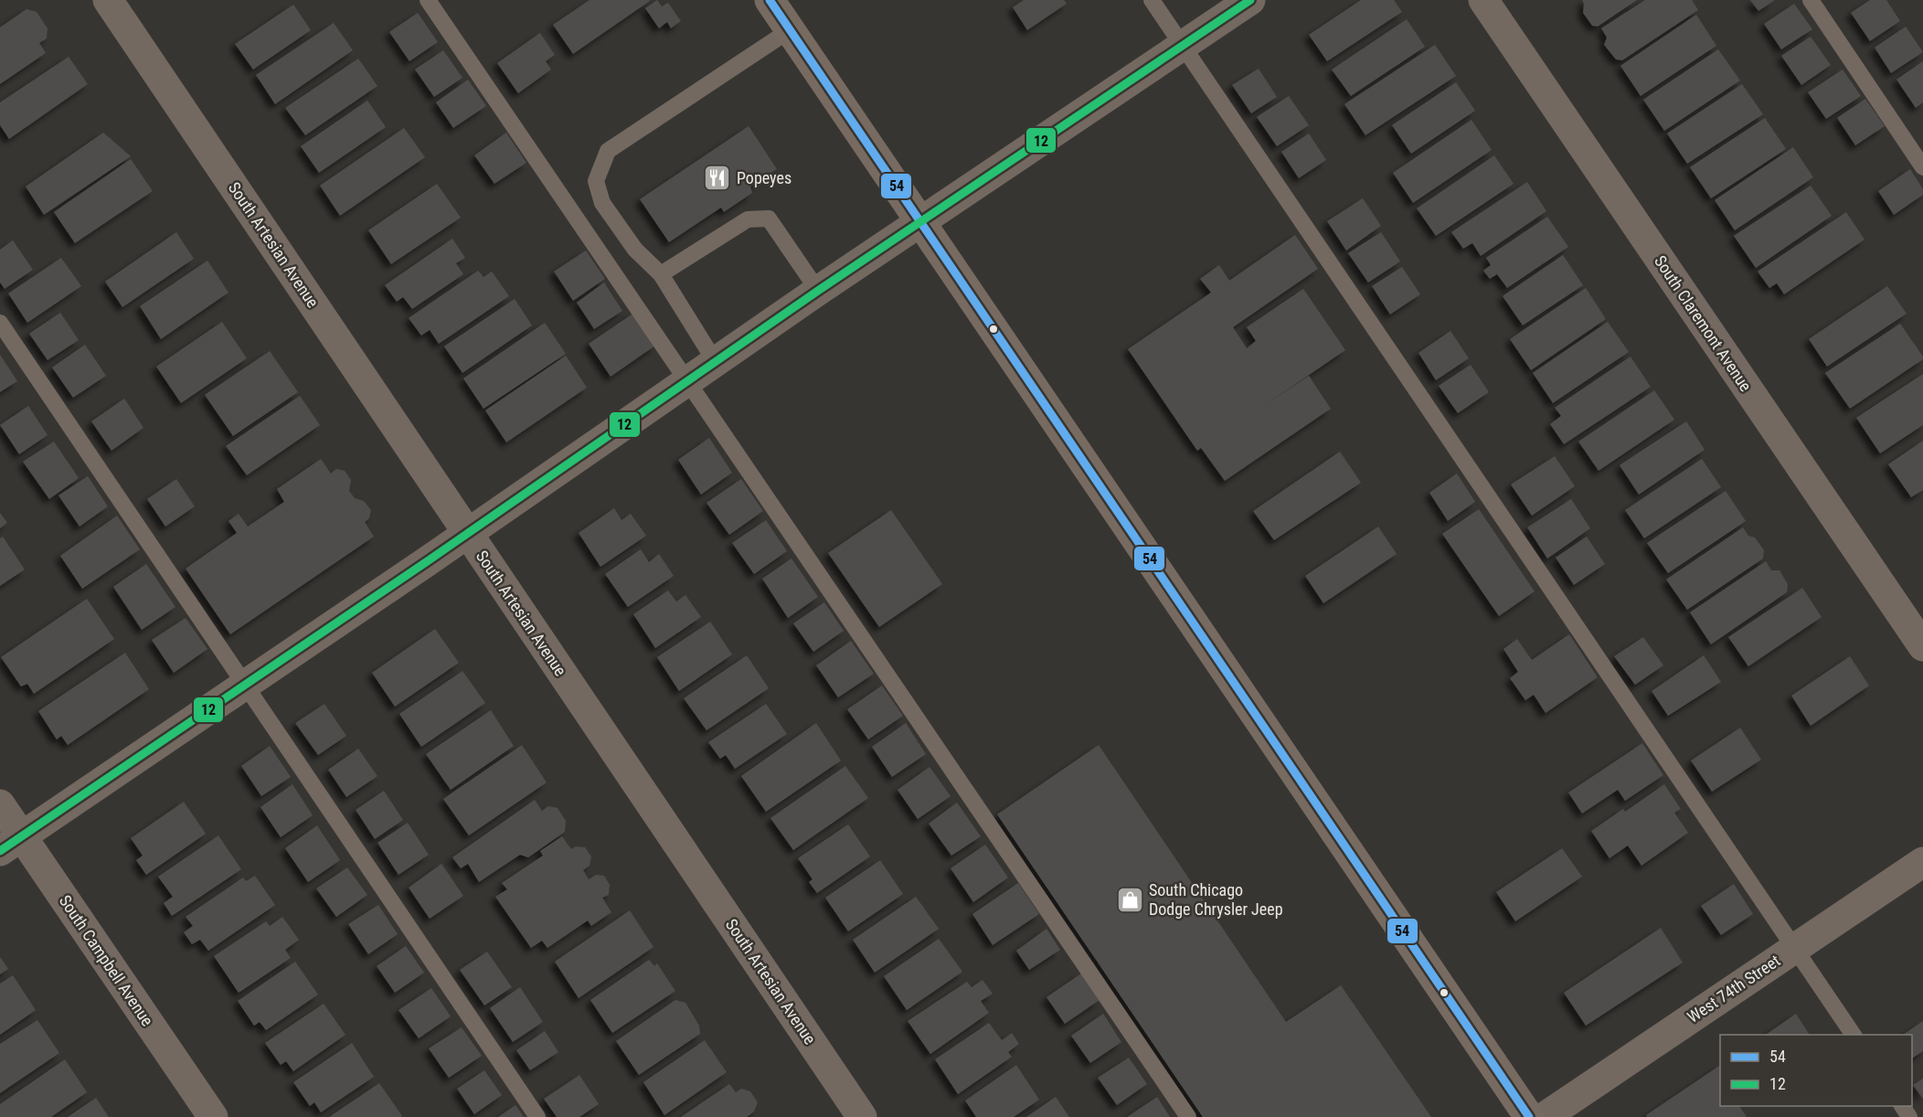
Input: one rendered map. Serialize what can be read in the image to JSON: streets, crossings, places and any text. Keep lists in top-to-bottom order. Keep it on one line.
{"streets":{"street":["South Artesian Avenue","South Claremont Avenue","South Campbell Avenue","West 74th Street"]},"places":{"restaurant":["Popeyes"],"shop":["South Chicago Dodge Chrysler Jeep"]},"lines":["transit line 54","transit line 12"],"legend":["54","12"]}
